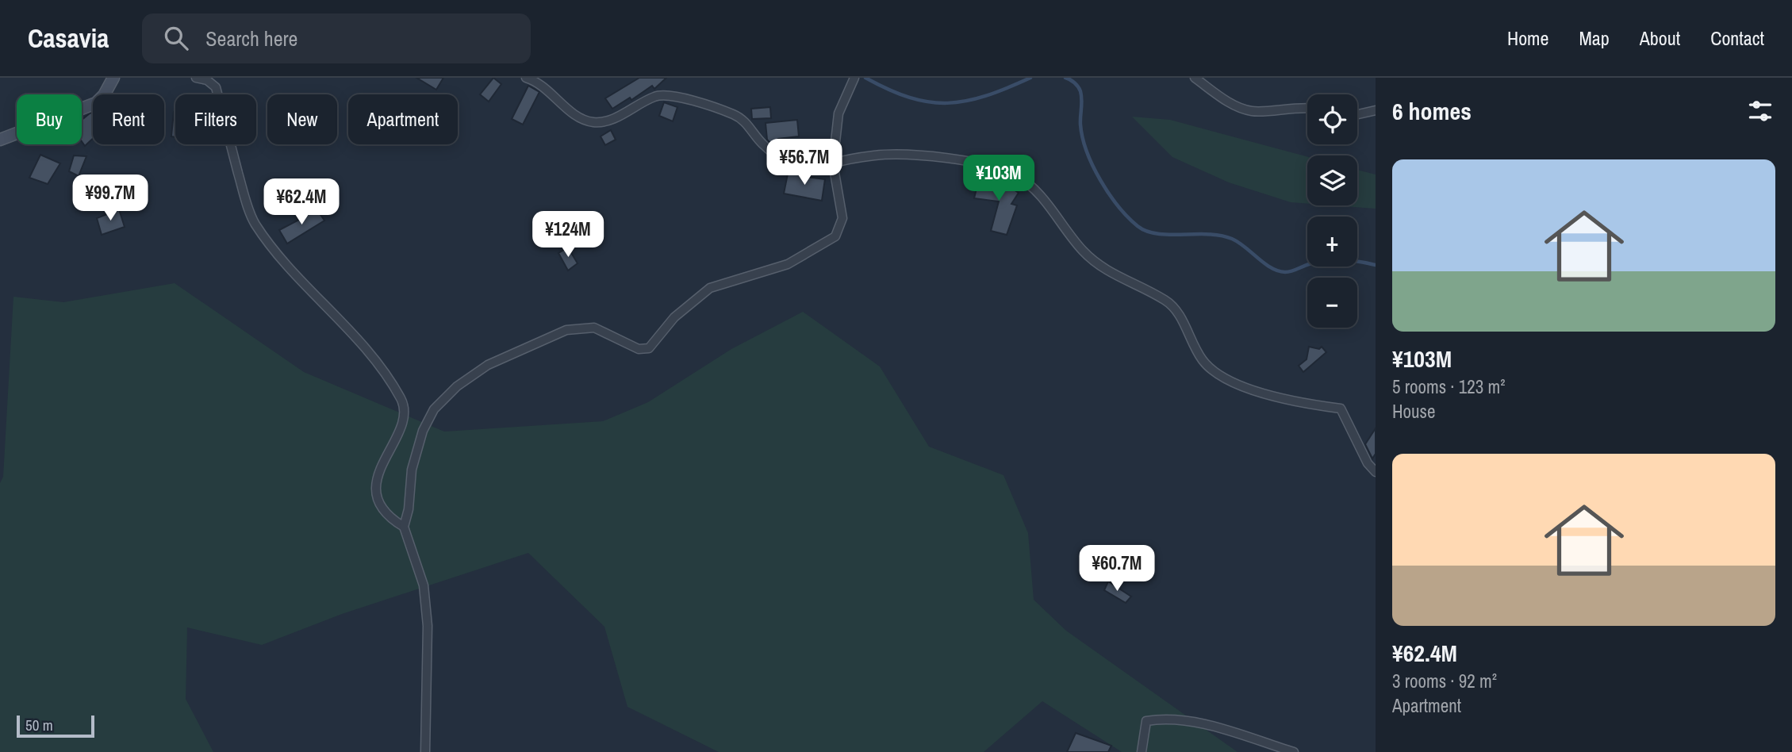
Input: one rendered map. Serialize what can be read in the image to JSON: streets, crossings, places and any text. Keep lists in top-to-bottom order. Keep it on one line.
{"scale_bar":"50 m","page":{"header":"Casavia","search":"Search here","nav":["Home","Map","About","Contact"],"heading":"6 homes","map_buttons":["+","−"],"chip":["Buy","Rent","Filters","New","Apartment"],"price":["¥56.7M","¥103M","¥99.7M","¥62.4M","¥124M","¥60.7M"],"list":[{"name":"¥103M","note":"5 rooms · 123 m² · House"},{"name":"¥62.4M","note":"3 rooms · 92 m² · Apartment"}],"scale":"50 m"}}
